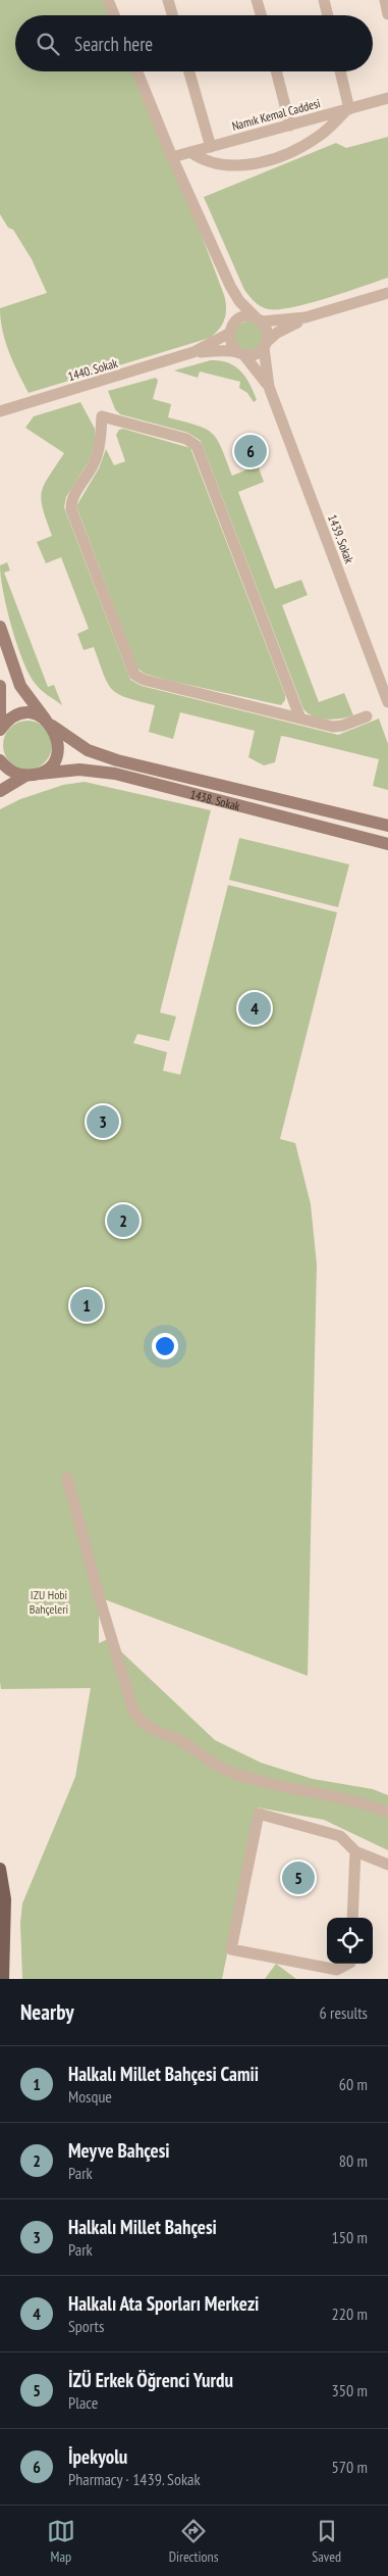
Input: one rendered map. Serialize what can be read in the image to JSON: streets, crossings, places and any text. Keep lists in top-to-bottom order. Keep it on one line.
{"streets":{"street":["Namık Kemal Caddesi","1440. Sokak","1439. Sokak","1438. Sokak"]},"parks":["IZU Hobi Bahçeleri"],"page":{"search":"Search here","pins":["6","4","3","2","1","5"],"heading":["Nearby","6 results"],"list":[{"mark":"1","name":"Halkalı Millet Bahçesi Camii","note":"Mosque","value":"60 m"},{"mark":"2","name":"Meyve Bahçesi","note":"Park","value":"80 m"},{"mark":"3","name":"Halkalı Millet Bahçesi","note":"Park","value":"150 m"},{"mark":"4","name":"Halkalı Ata Sporları Merkezi","note":"Sports","value":"220 m"},{"mark":"5","name":"İZÜ Erkek Öğrenci Yurdu","note":"Place","value":"350 m"},{"mark":"6","name":"İpekyolu","note":"Pharmacy · 1439. Sokak","value":"570 m"}],"nav":["Map","Directions","Saved"]}}
